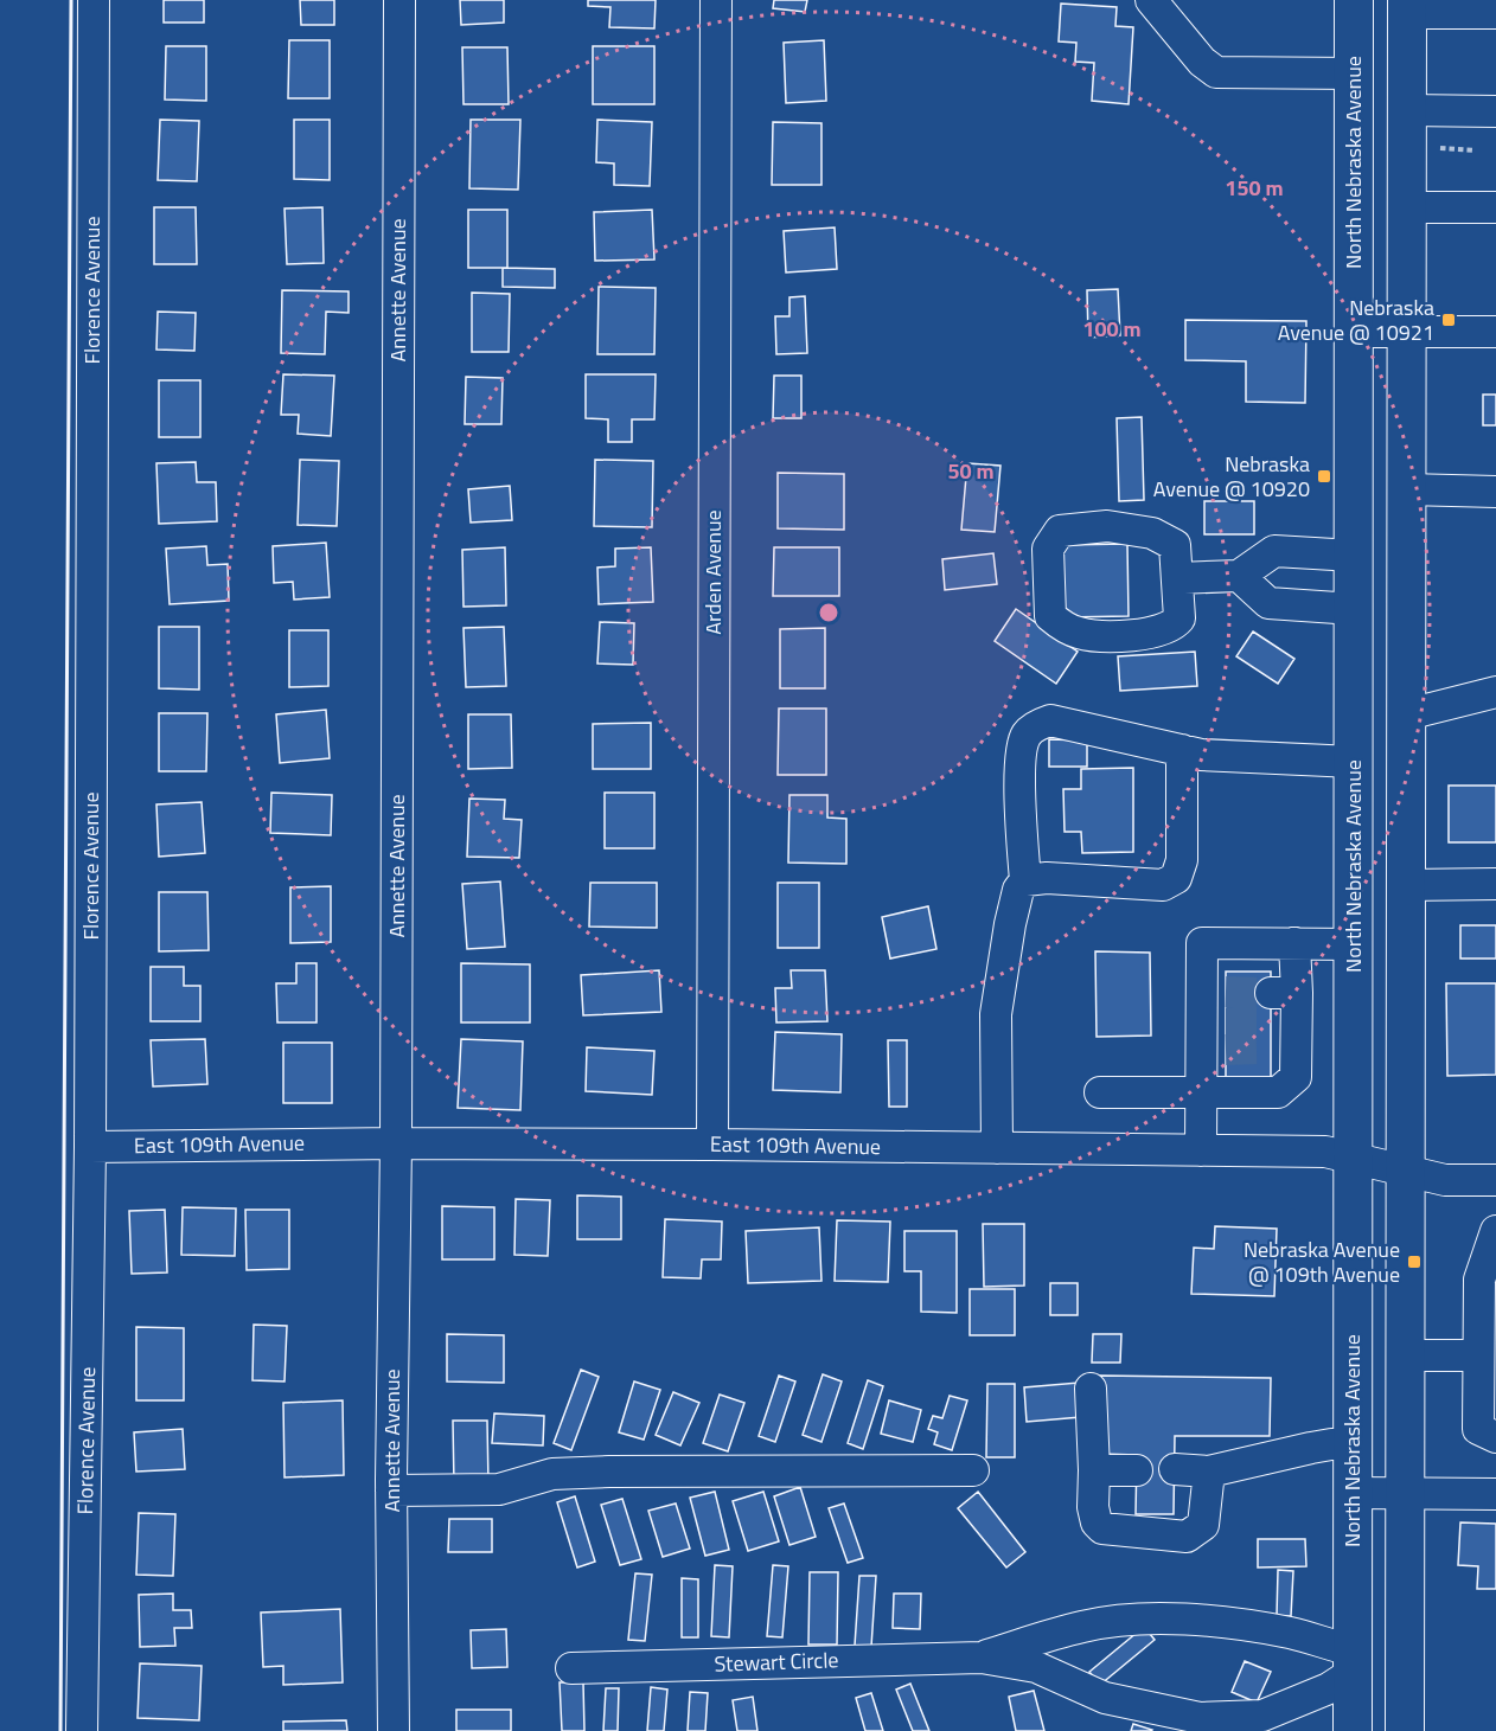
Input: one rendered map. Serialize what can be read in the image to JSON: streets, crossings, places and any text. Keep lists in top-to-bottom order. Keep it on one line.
{"streets":{"main road":["North Nebraska Avenue"],"street":["Florence Avenue","Annette Avenue","Arden Avenue","East 109th Avenue","Stewart Circle"]},"crossings":[["North Nebraska Avenue","East 109th Avenue"],["North Nebraska Avenue","Stewart Circle"],["Florence Avenue","East 109th Avenue"],["Annette Avenue","East 109th Avenue"],["Arden Avenue","East 109th Avenue"]],"places":{"transit":["Nebraska Avenue @ 10921","Nebraska Avenue @ 10920","Nebraska Avenue @ 109th Avenue"]},"rings":["150 m","100 m","50 m"]}
